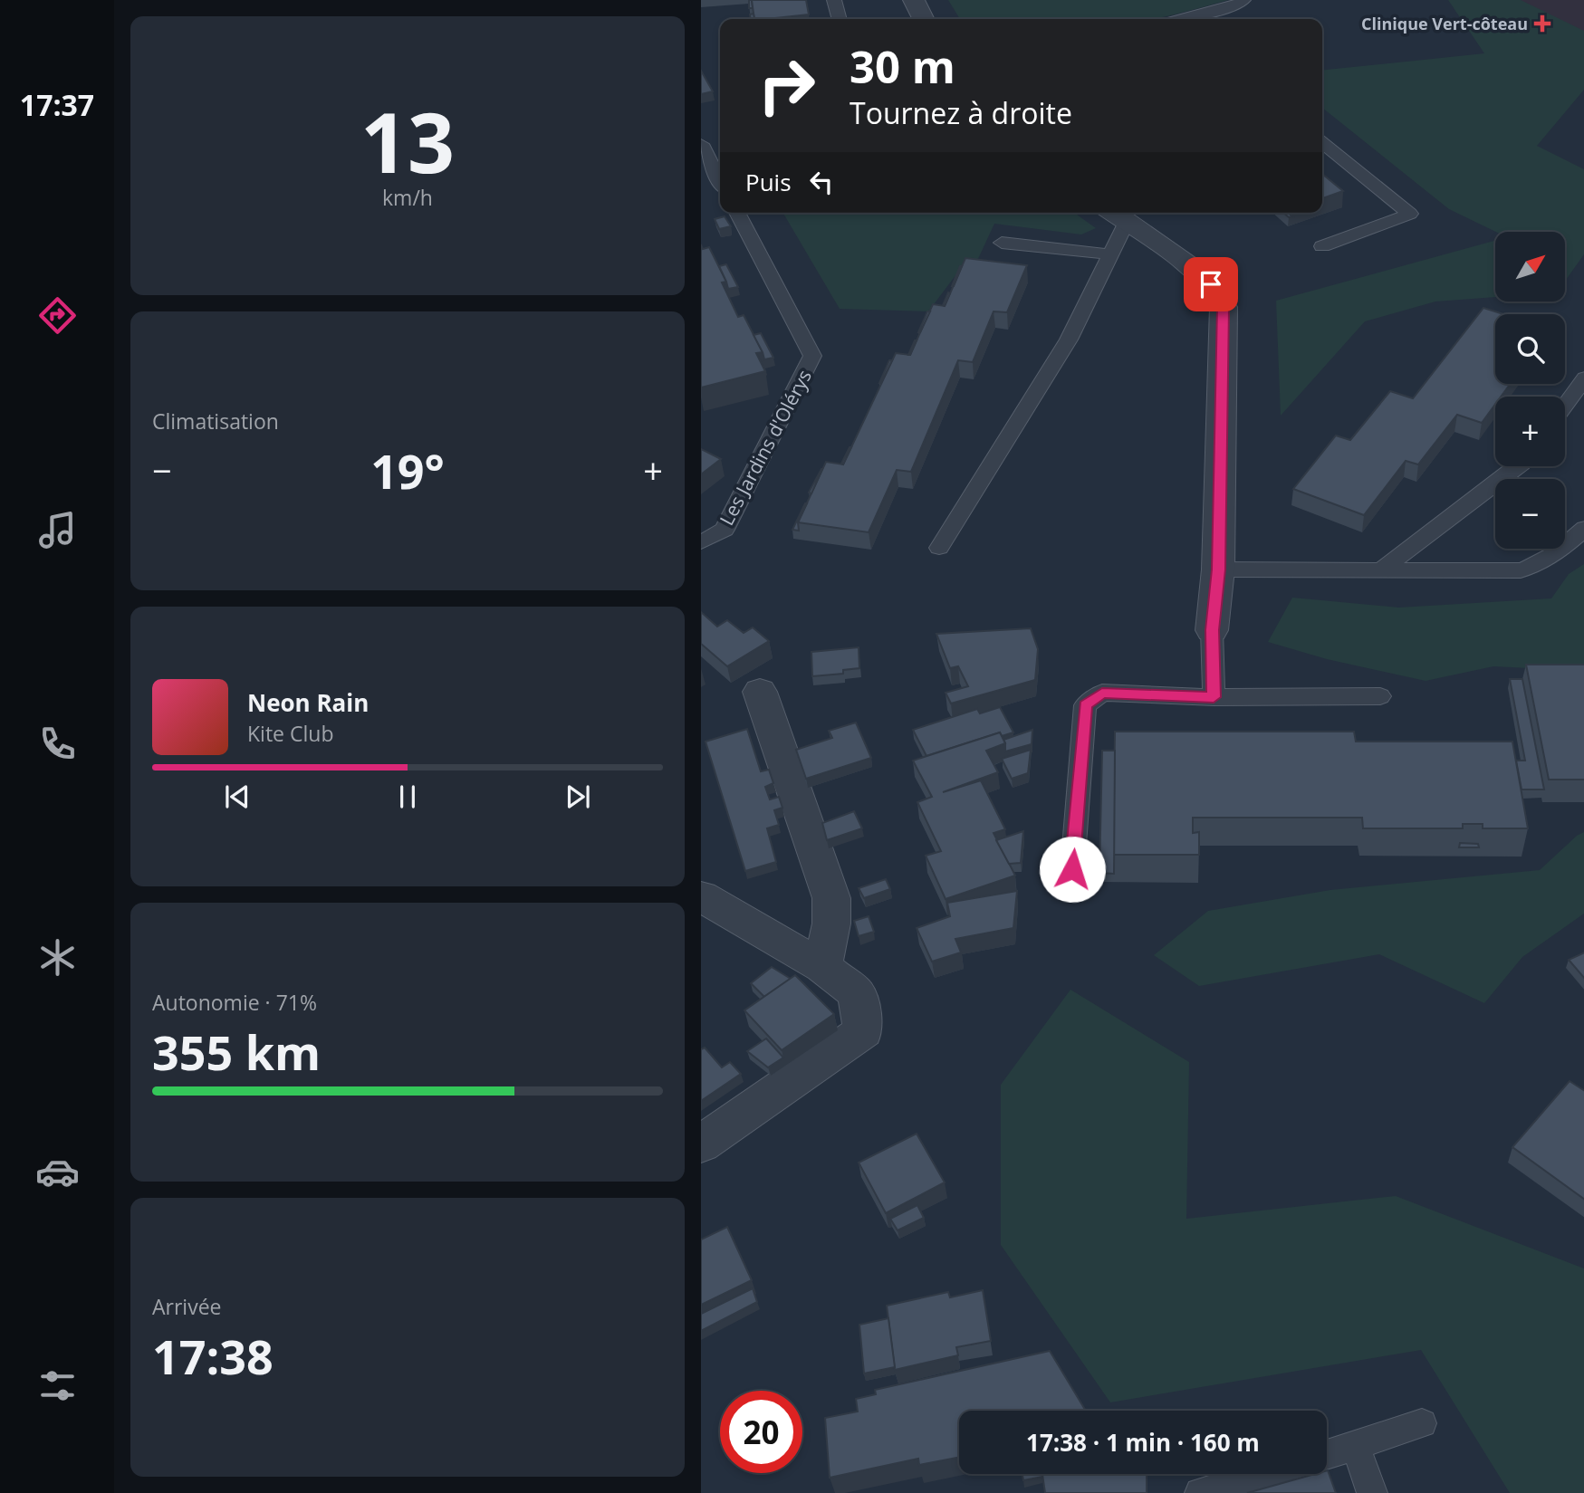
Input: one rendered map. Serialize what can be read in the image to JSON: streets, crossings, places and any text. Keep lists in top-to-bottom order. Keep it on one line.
{"streets":{"lane":["Les Jardins d'Olérys"]},"places":{"health":["Clinique Vert-côteau"]},"north":"top right","page":{"tabs":"17:37","tile":[["13","km/h"],"Climatisation",["Autonomie · 71%","355 km"],["Arrivée","17:38"]],"turn":["30 m","Tournez à droite"],"then":"Puis","map_buttons":["+","−"],"heat":["−","19°","+"],"song":["Neon Rain","Kite Club"],"limit":"20","trip":"17:38 · 1 min · 160 m"}}
